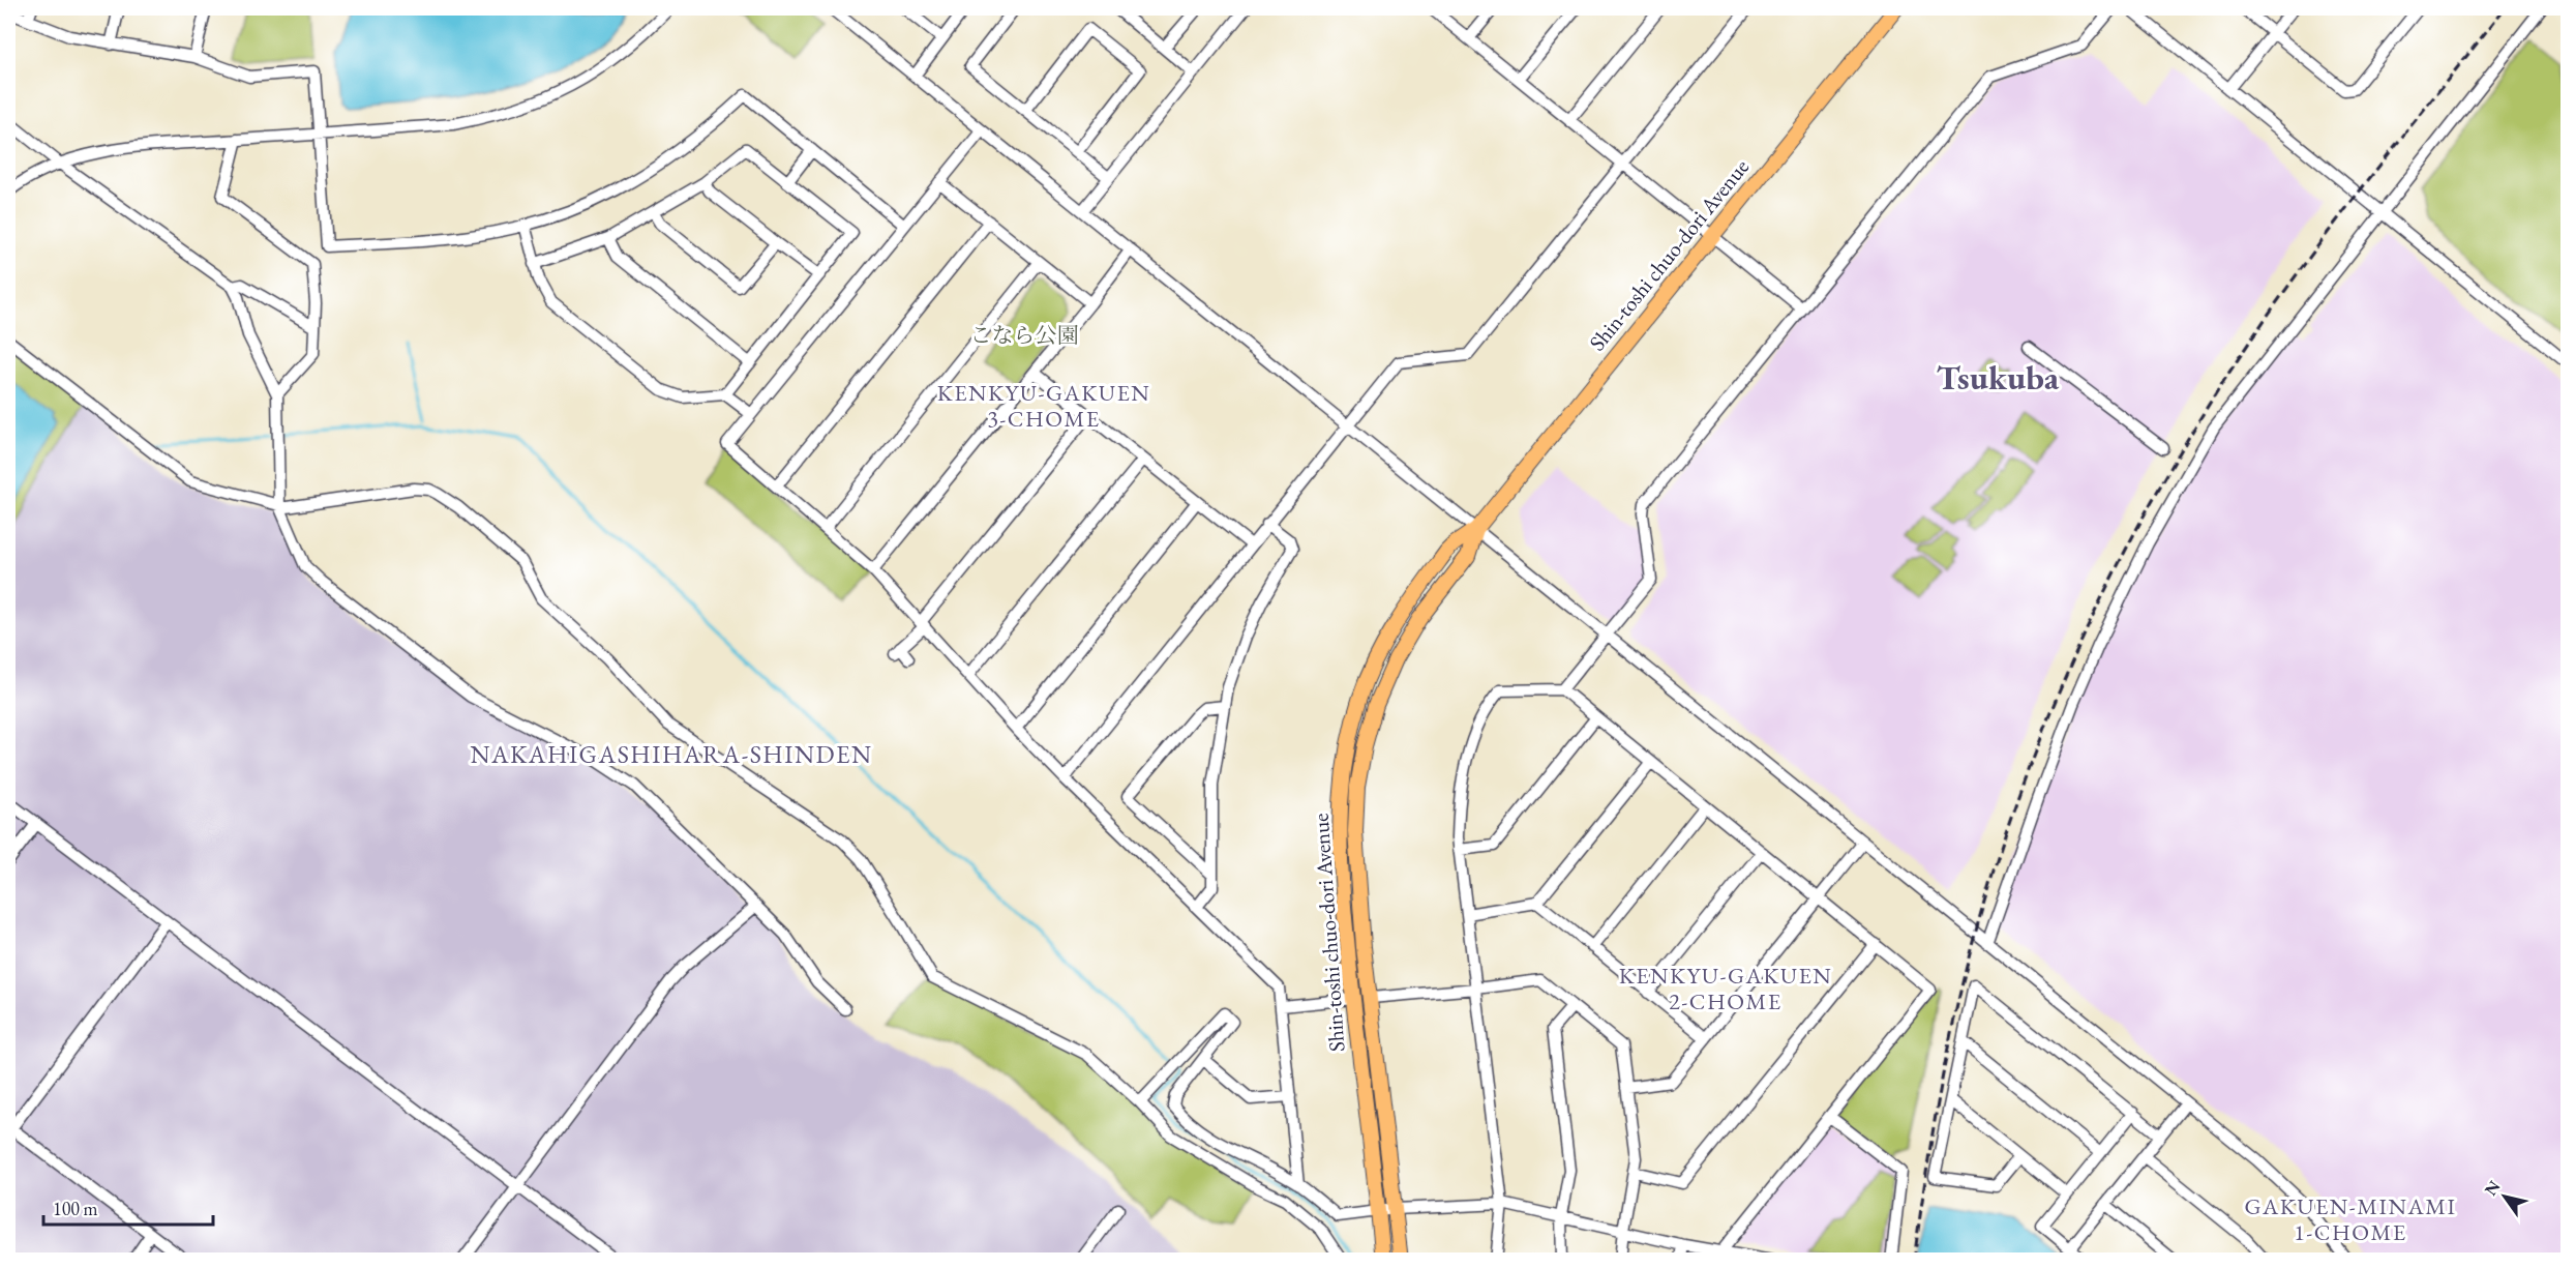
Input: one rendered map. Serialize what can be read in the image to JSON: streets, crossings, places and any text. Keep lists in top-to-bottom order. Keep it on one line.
{"streets":{"main road":["Shin-toshi chuo-dori Avenue"]},"districts":["Tsukuba","KENKYU-GAKUEN 3-CHOME","NAKAHIGASHIHARA-SHINDEN","KENKYU-GAKUEN 2-CHOME","GAKUEN-MINAMI 1-CHOME"],"parks":["こなら公園"],"scale_bar":"100 m","north":"top left"}
